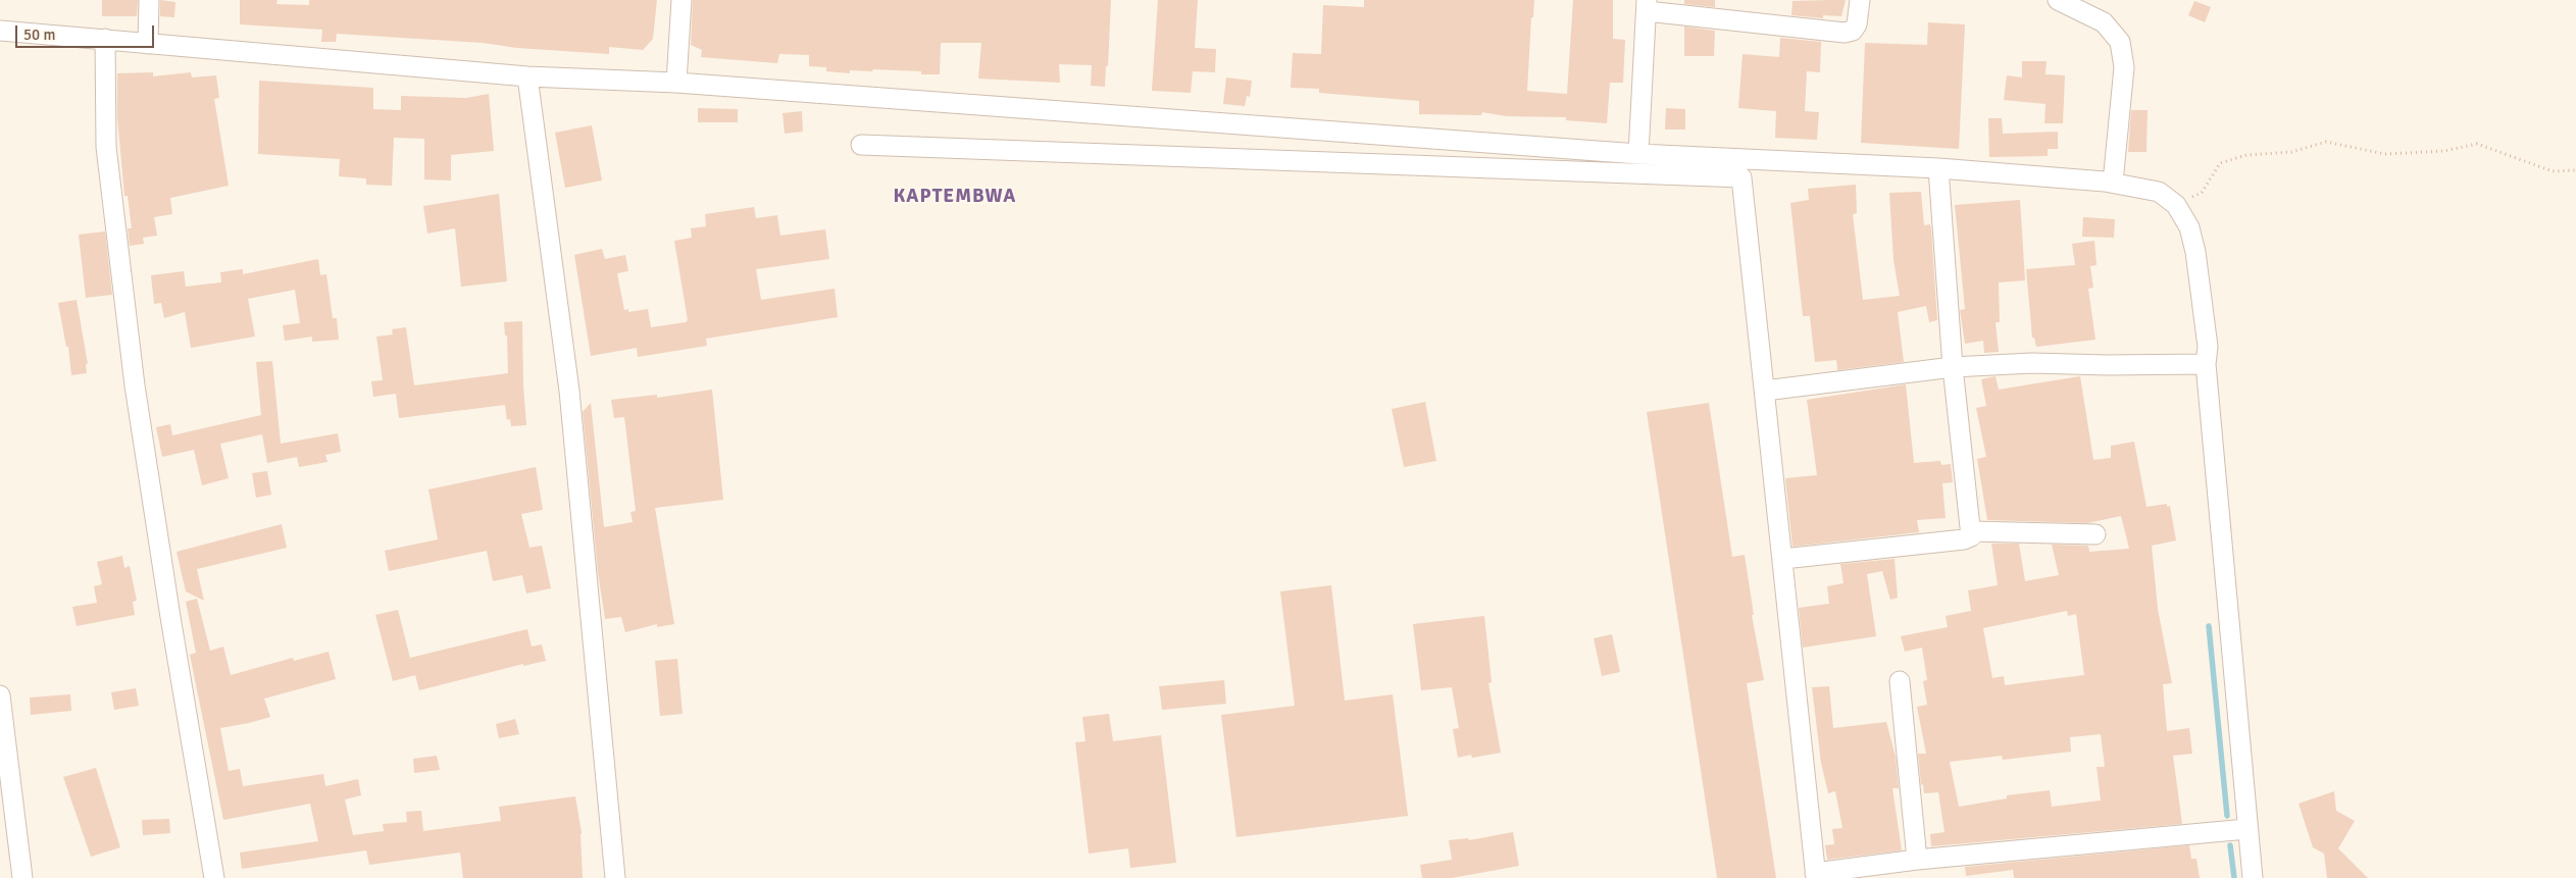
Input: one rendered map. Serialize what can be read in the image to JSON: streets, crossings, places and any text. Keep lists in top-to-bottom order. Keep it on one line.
{"districts":["KAPTEMBWA"],"scale_bar":"50 m"}
